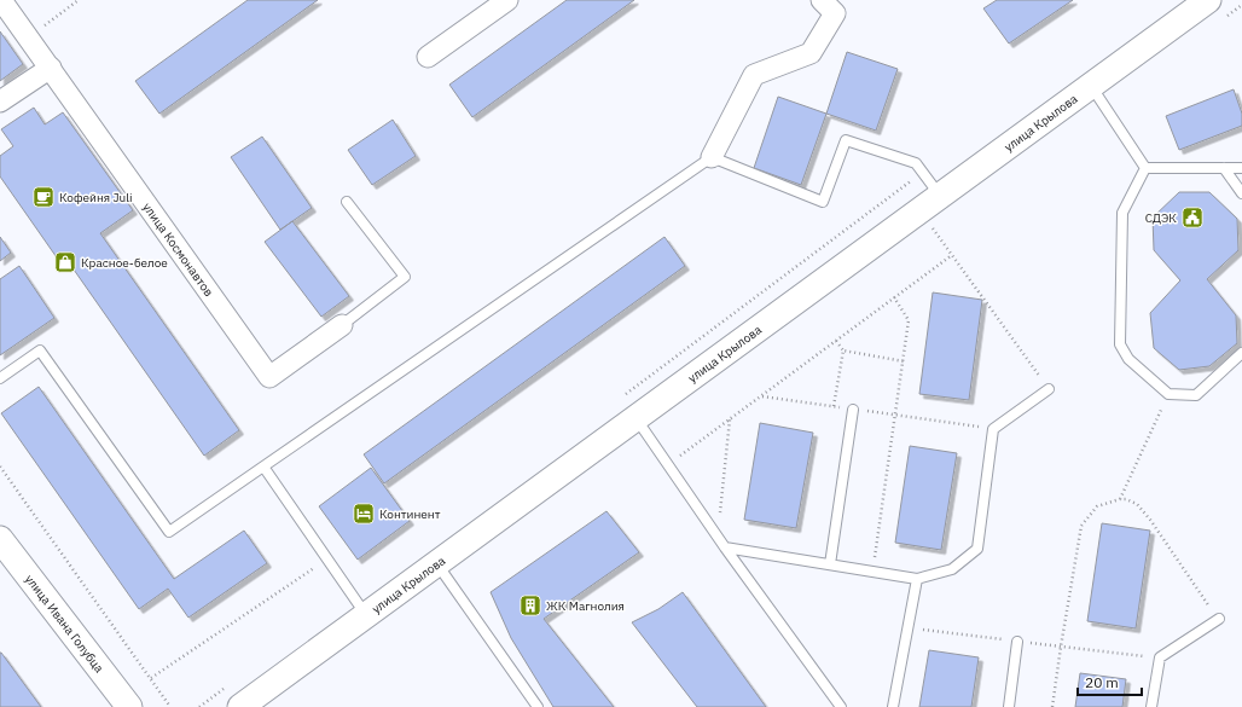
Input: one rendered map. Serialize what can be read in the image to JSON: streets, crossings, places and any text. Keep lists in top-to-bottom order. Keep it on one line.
{"streets":{"street":["улица Крылова","улица Космонавтов","улица Ивана Голубца"]},"places":{"cafe":["Кофейня Juli"],"public building":["СДЭК"],"shop":["Красное-белое"],"hotel":["Континент"],"building":["ЖК Магнолия"]},"scale_bar":"20 m"}
